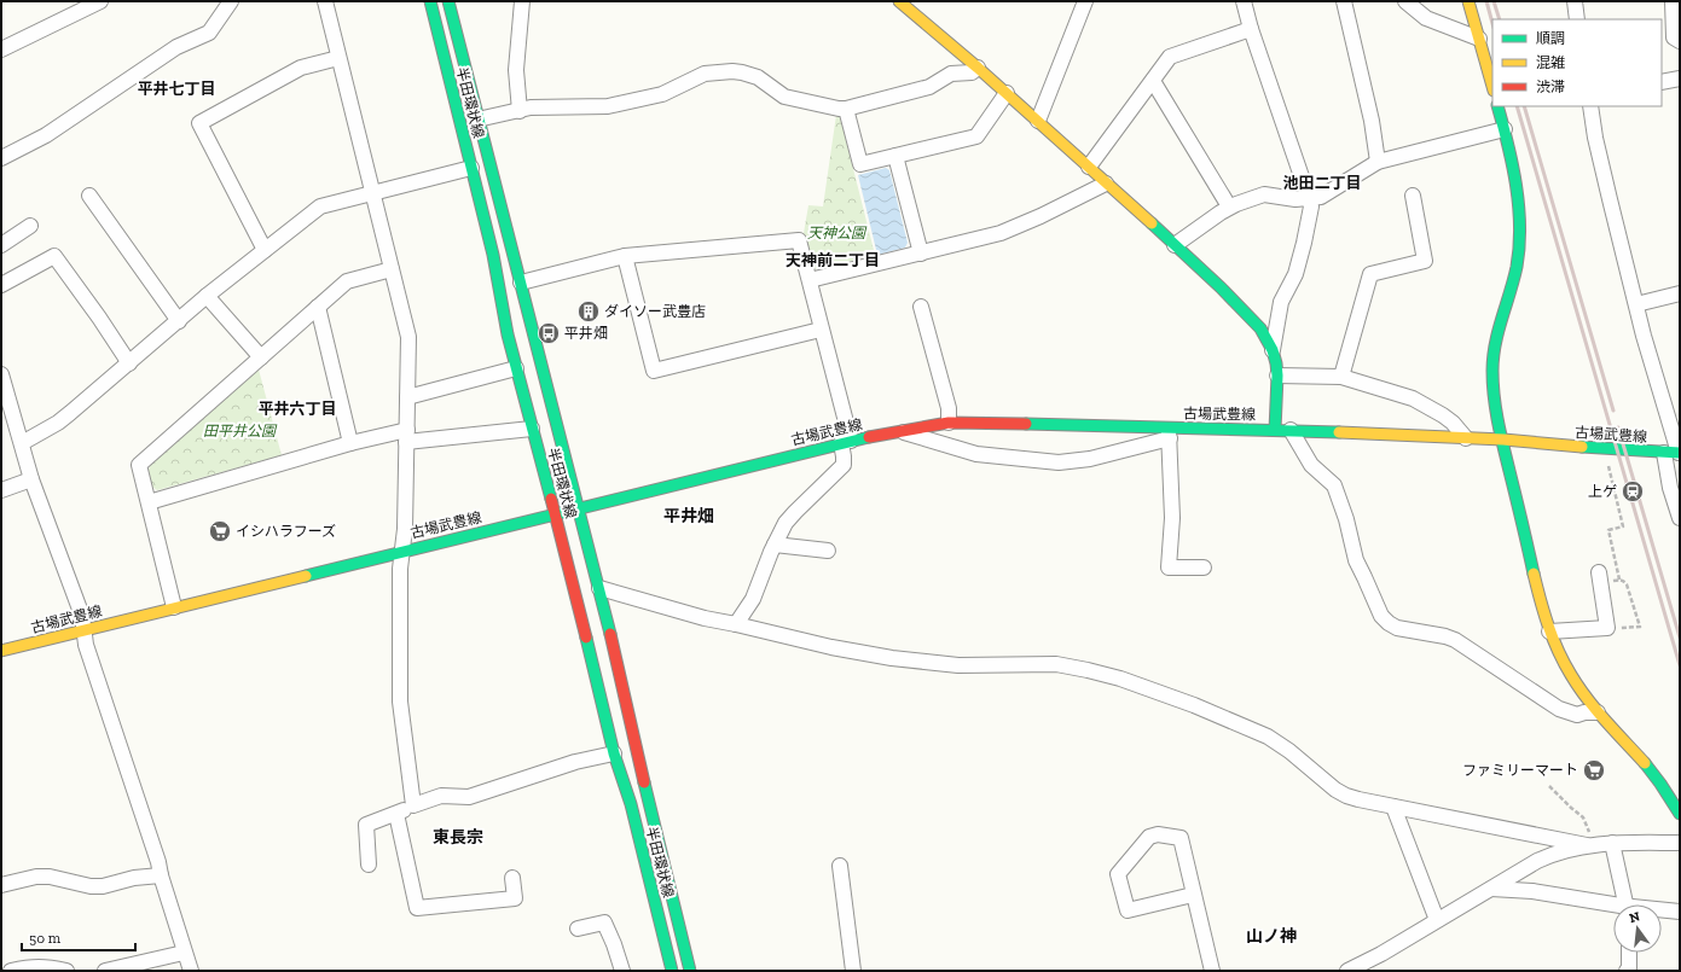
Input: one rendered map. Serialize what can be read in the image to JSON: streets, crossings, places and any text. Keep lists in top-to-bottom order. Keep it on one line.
{"streets":{"main road":["半田環状線","古場武豊線"]},"crossings":[["半田環状線","古場武豊線"]],"districts":["平井七丁目","池田二丁目","天神前二丁目","平井六丁目","平井畑","東長宗","山ノ神"],"parks":["天神公園","田平井公園"],"places":{"building":["ダイソー武豊店"],"bus stop":["平井畑"],"station":["上ゲ"],"supermarket":["イシハラフーズ","ファミリーマート"]},"legend":["順調","混雑","渋滞"],"scale_bar":"50 m","north":"top"}
